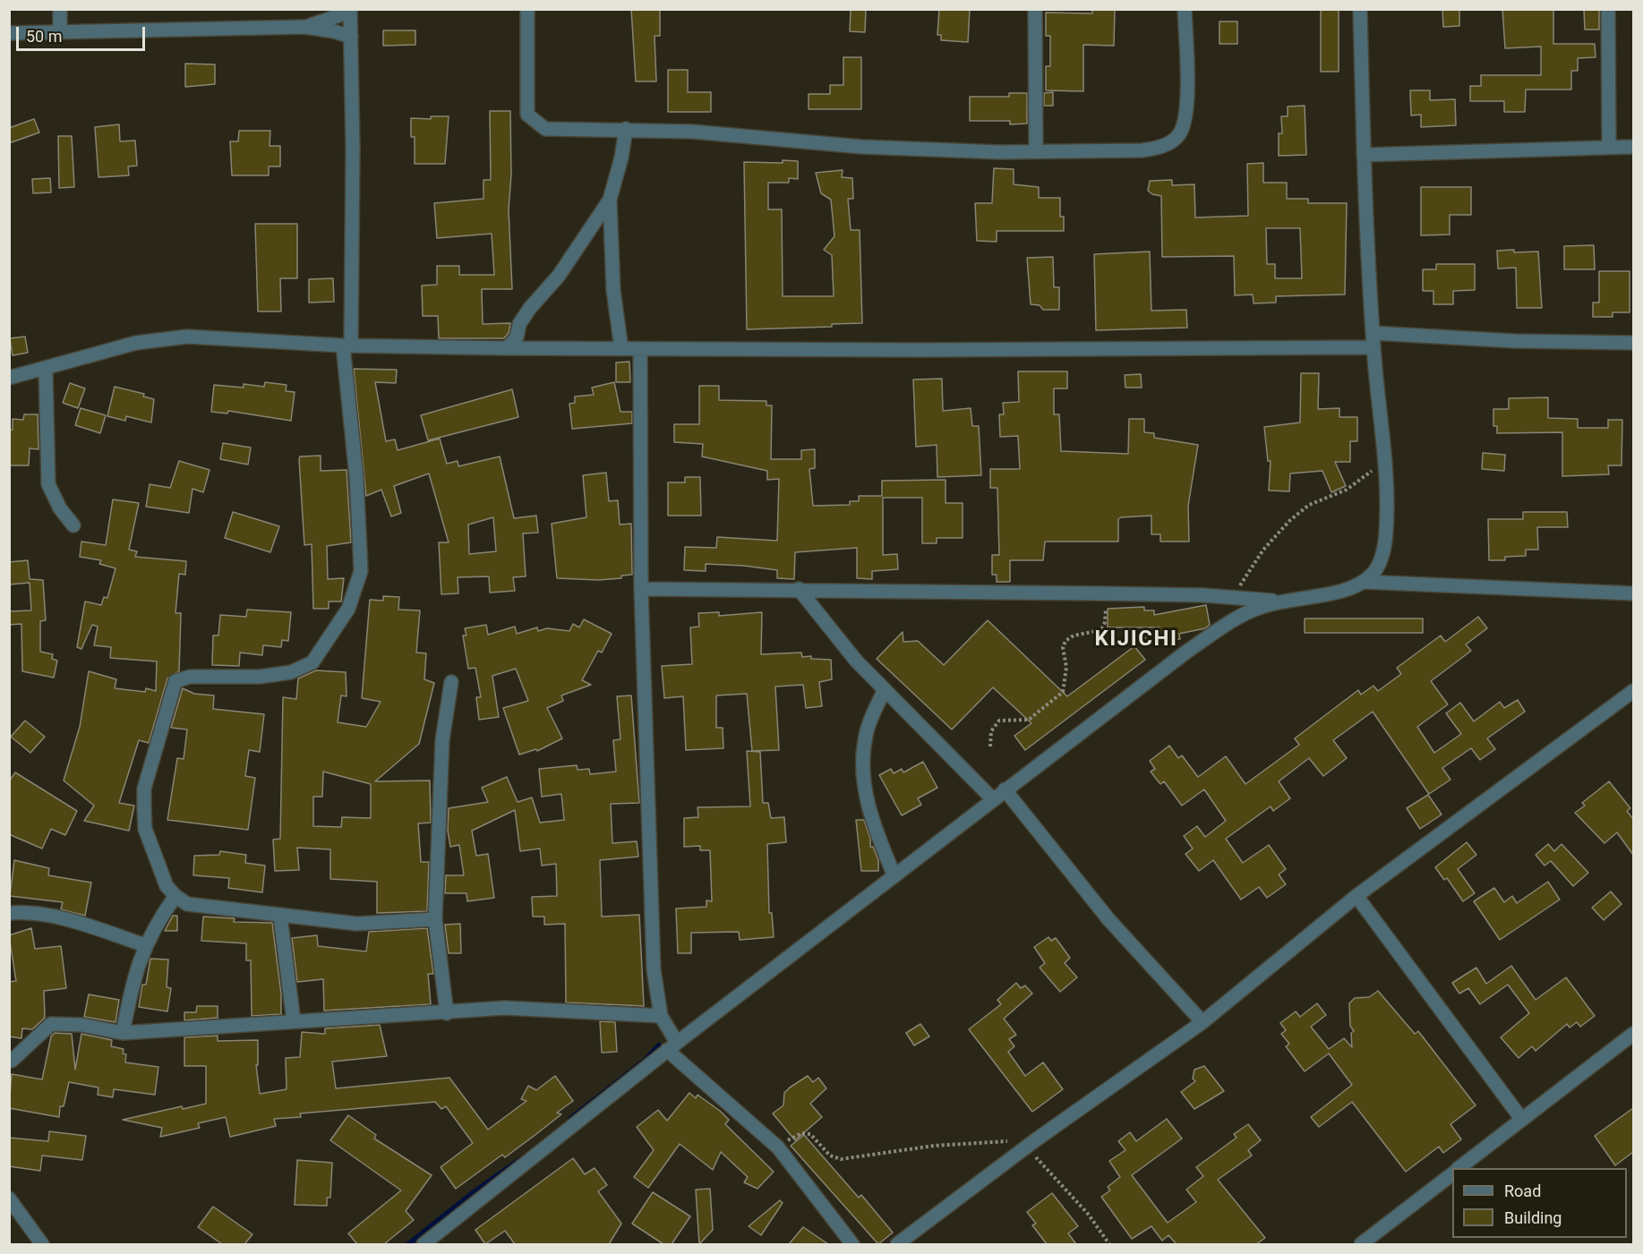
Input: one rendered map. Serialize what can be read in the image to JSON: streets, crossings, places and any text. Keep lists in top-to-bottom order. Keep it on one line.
{"districts":["KIJICHI"],"legend":["Road","Building"],"scale_bar":"50 m"}
